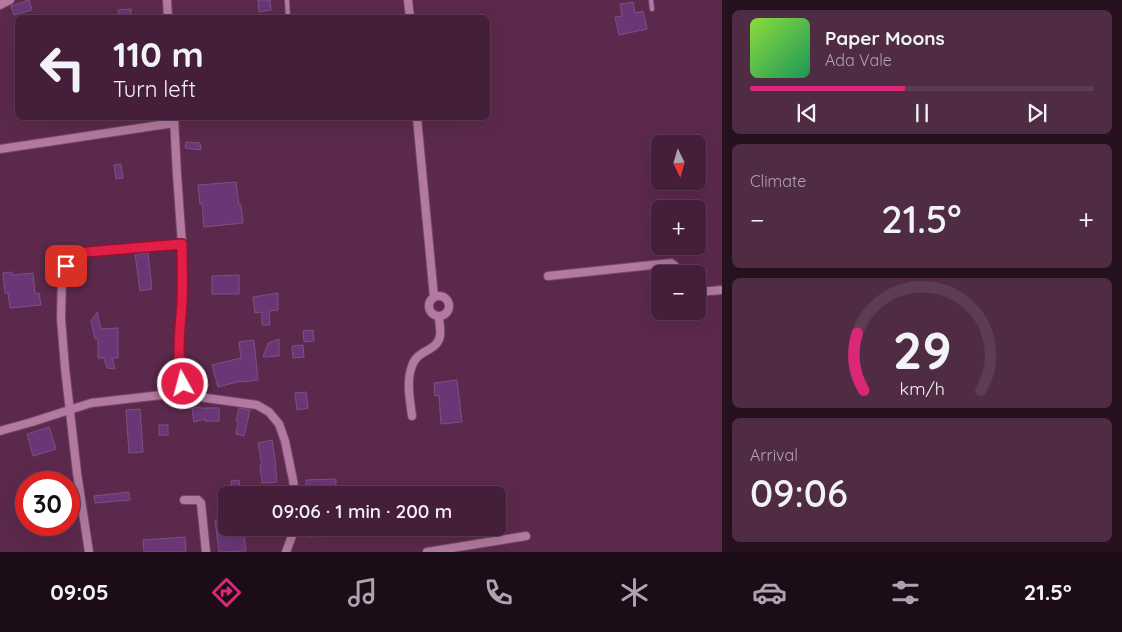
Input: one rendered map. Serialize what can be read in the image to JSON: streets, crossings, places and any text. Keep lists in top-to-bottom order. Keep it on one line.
{"north":"bottom","page":{"turn":["110 m","Turn left"],"song":["Paper Moons","Ada Vale"],"map_buttons":["+","−"],"tile":["Climate",["Arrival","09:06"]],"heat":["−","21.5°","+"],"limit":"30","trip":"09:06 · 1 min · 200 m","tabs":["09:05","21.5°"],"gauge":["29","km/h"]}}
